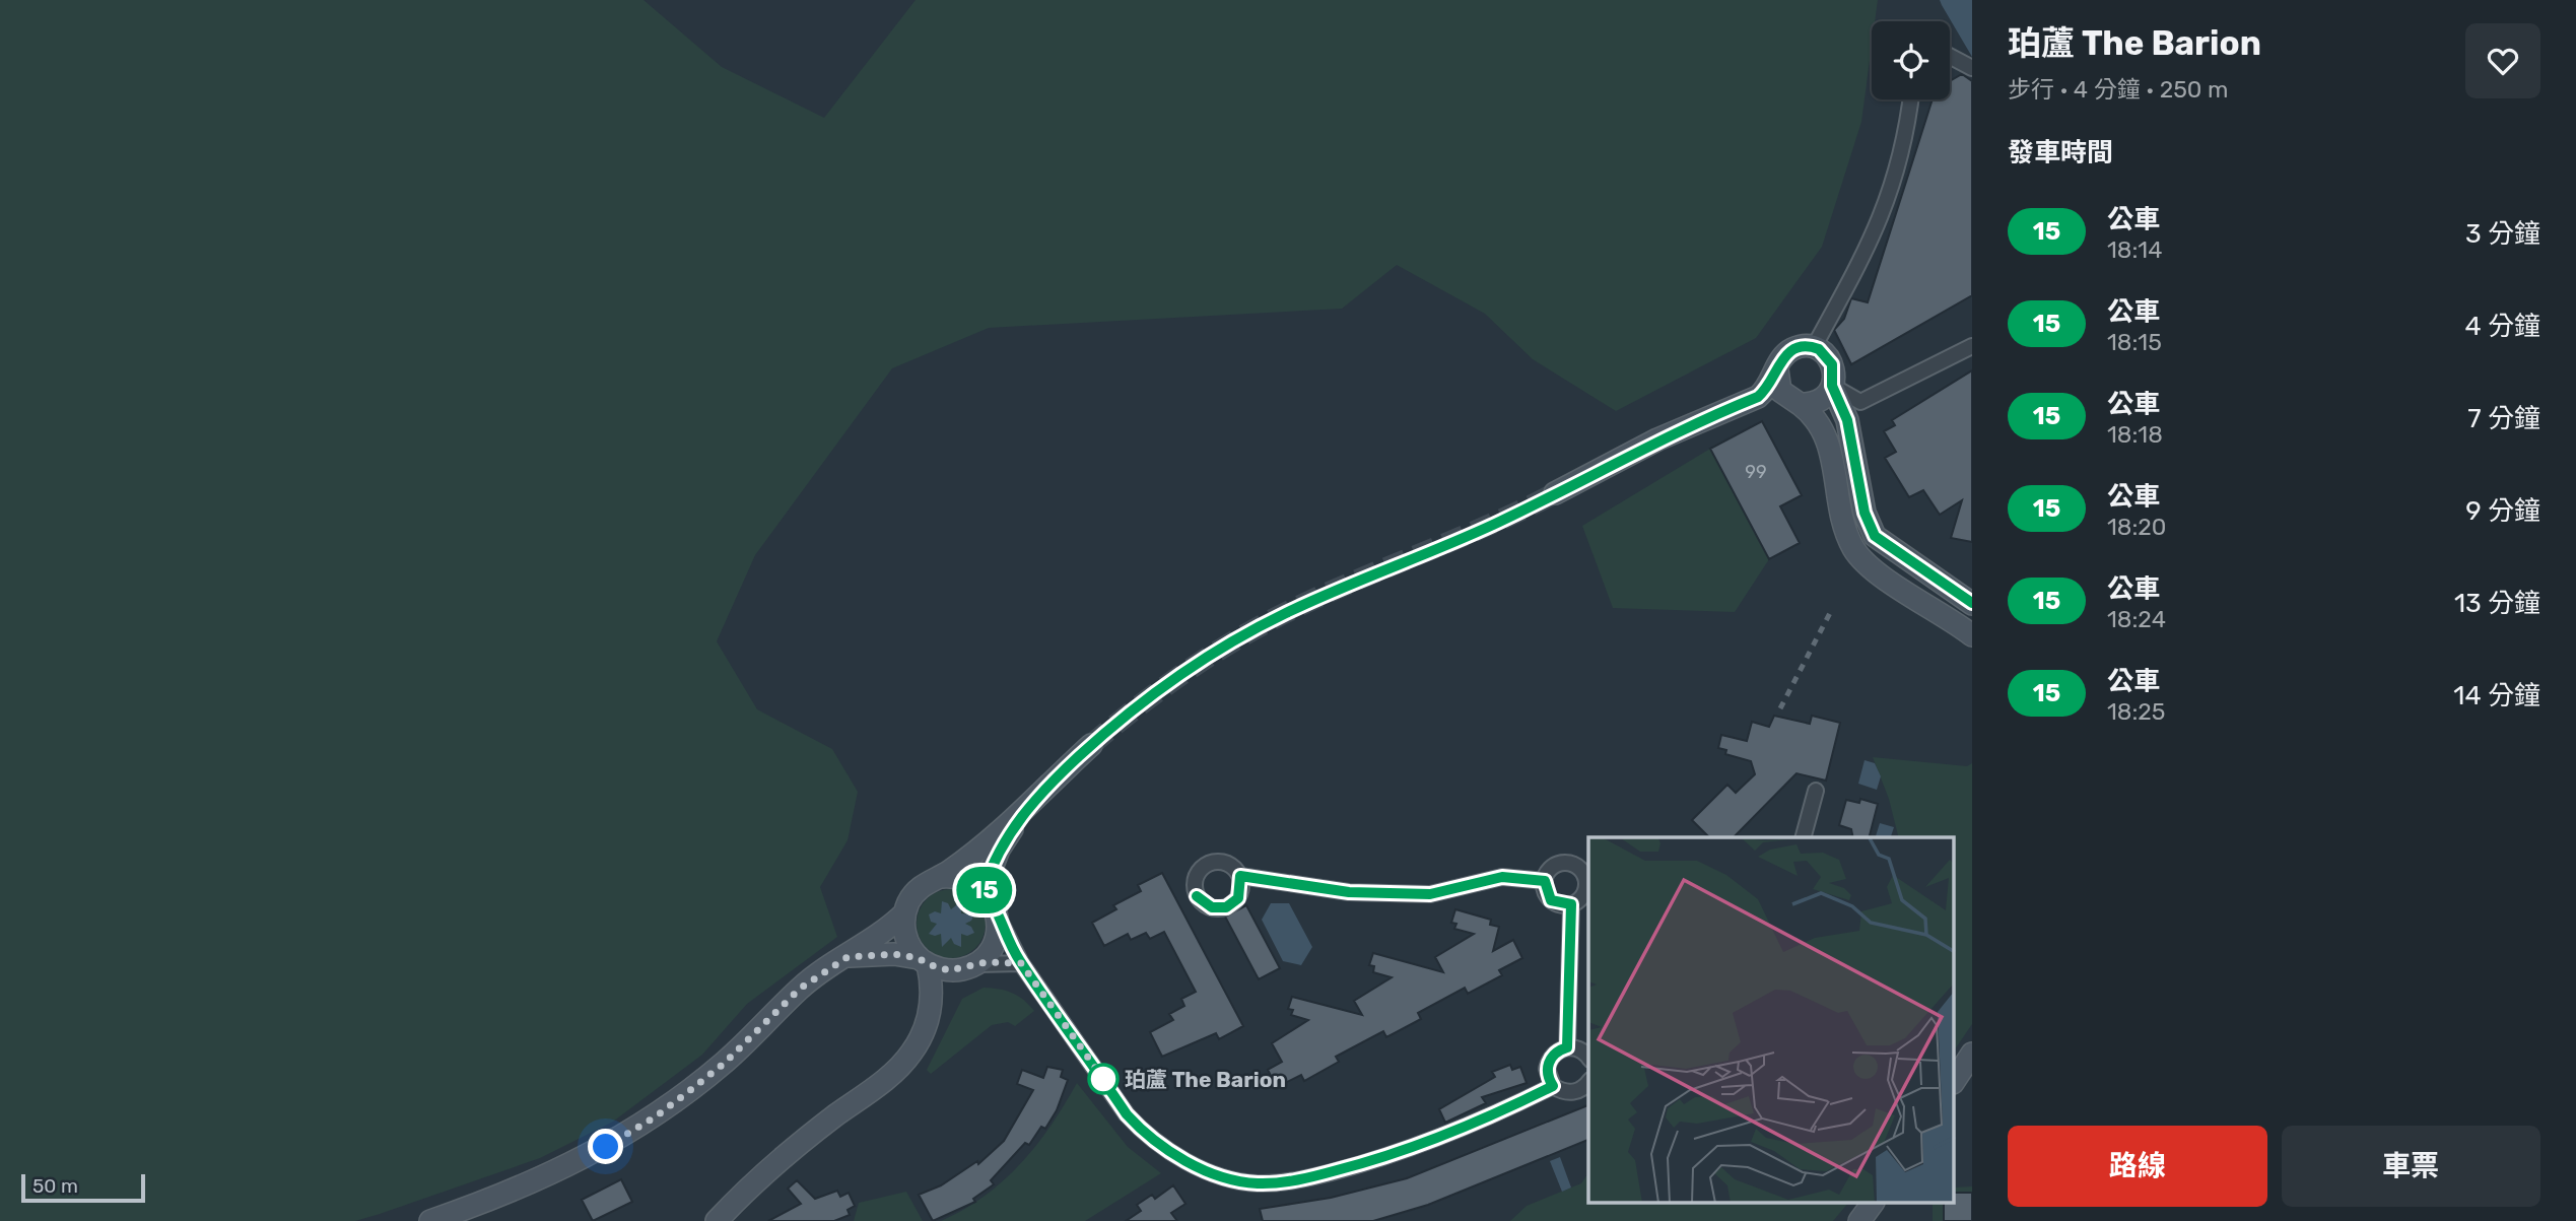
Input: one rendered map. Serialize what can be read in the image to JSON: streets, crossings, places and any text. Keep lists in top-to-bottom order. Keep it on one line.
{"places":["珀蘆 The Barion"],"lines":["bus line 15"],"house_numbers":["99"],"scale_bar":"50 m","page":{"on_map":"15","heading":[["珀蘆 The Barion","步行 · 4 分鐘 · 250 m"],"發車時間"],"list":[{"mark":"15","name":"公車","note":"18:14","value":"3 分鐘"},{"mark":"15","name":"公車","note":"18:15","value":"4 分鐘"},{"mark":"15","name":"公車","note":"18:18","value":"7 分鐘"},{"mark":"15","name":"公車","note":"18:20","value":"9 分鐘"},{"mark":"15","name":"公車","note":"18:24","value":"13 分鐘"},{"mark":"15","name":"公車","note":"18:25","value":"14 分鐘"}],"buttons":["路線","車票"],"scale":"50 m"}}
